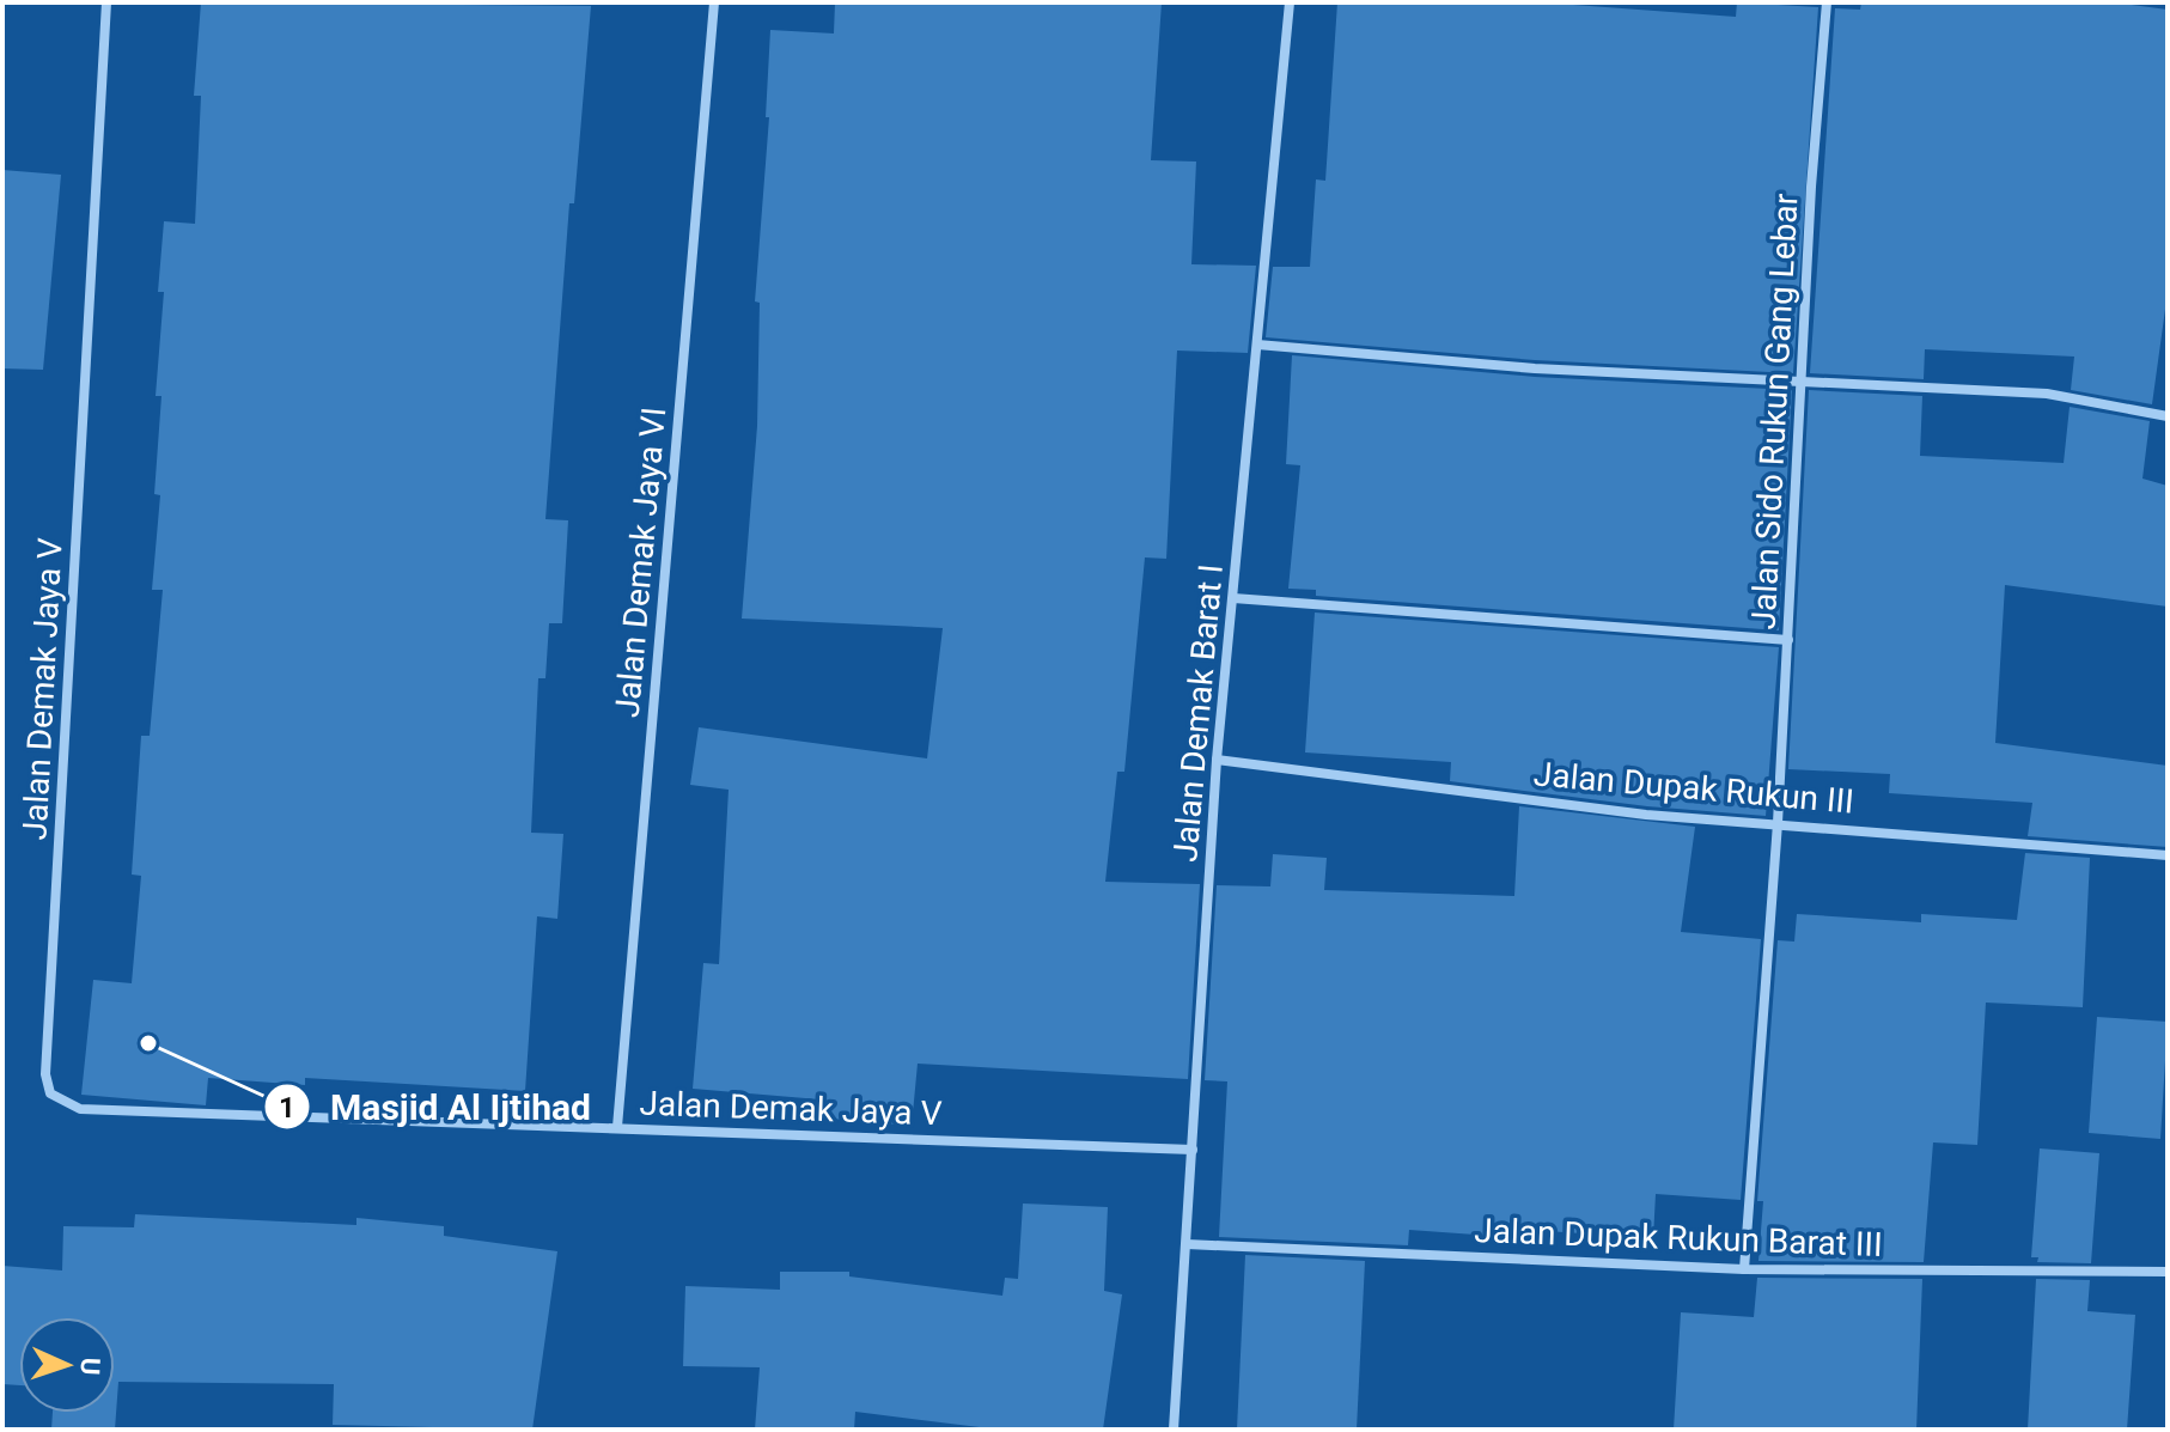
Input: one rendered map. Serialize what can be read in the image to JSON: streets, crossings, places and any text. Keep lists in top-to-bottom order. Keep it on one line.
{"streets":{"street":["Jalan Sido Rukun Gang Lebar","Jalan Demak Jaya VI","Jalan Demak Jaya V","Jalan Demak Barat I","Jalan Dupak Rukun III","Jalan Dupak Rukun Barat III"]},"crossings":[["Jalan Sido Rukun Gang Lebar","Jalan Dupak Rukun III"],["Jalan Sido Rukun Gang Lebar","Jalan Dupak Rukun Barat III"],["Jalan Demak Jaya VI","Jalan Demak Jaya V"],["Jalan Demak Jaya V","Jalan Demak Barat I"],["Jalan Demak Barat I","Jalan Dupak Rukun III"],["Jalan Demak Barat I","Jalan Dupak Rukun Barat III"]],"places":["Masjid Al Ijtihad"],"north":"right"}
